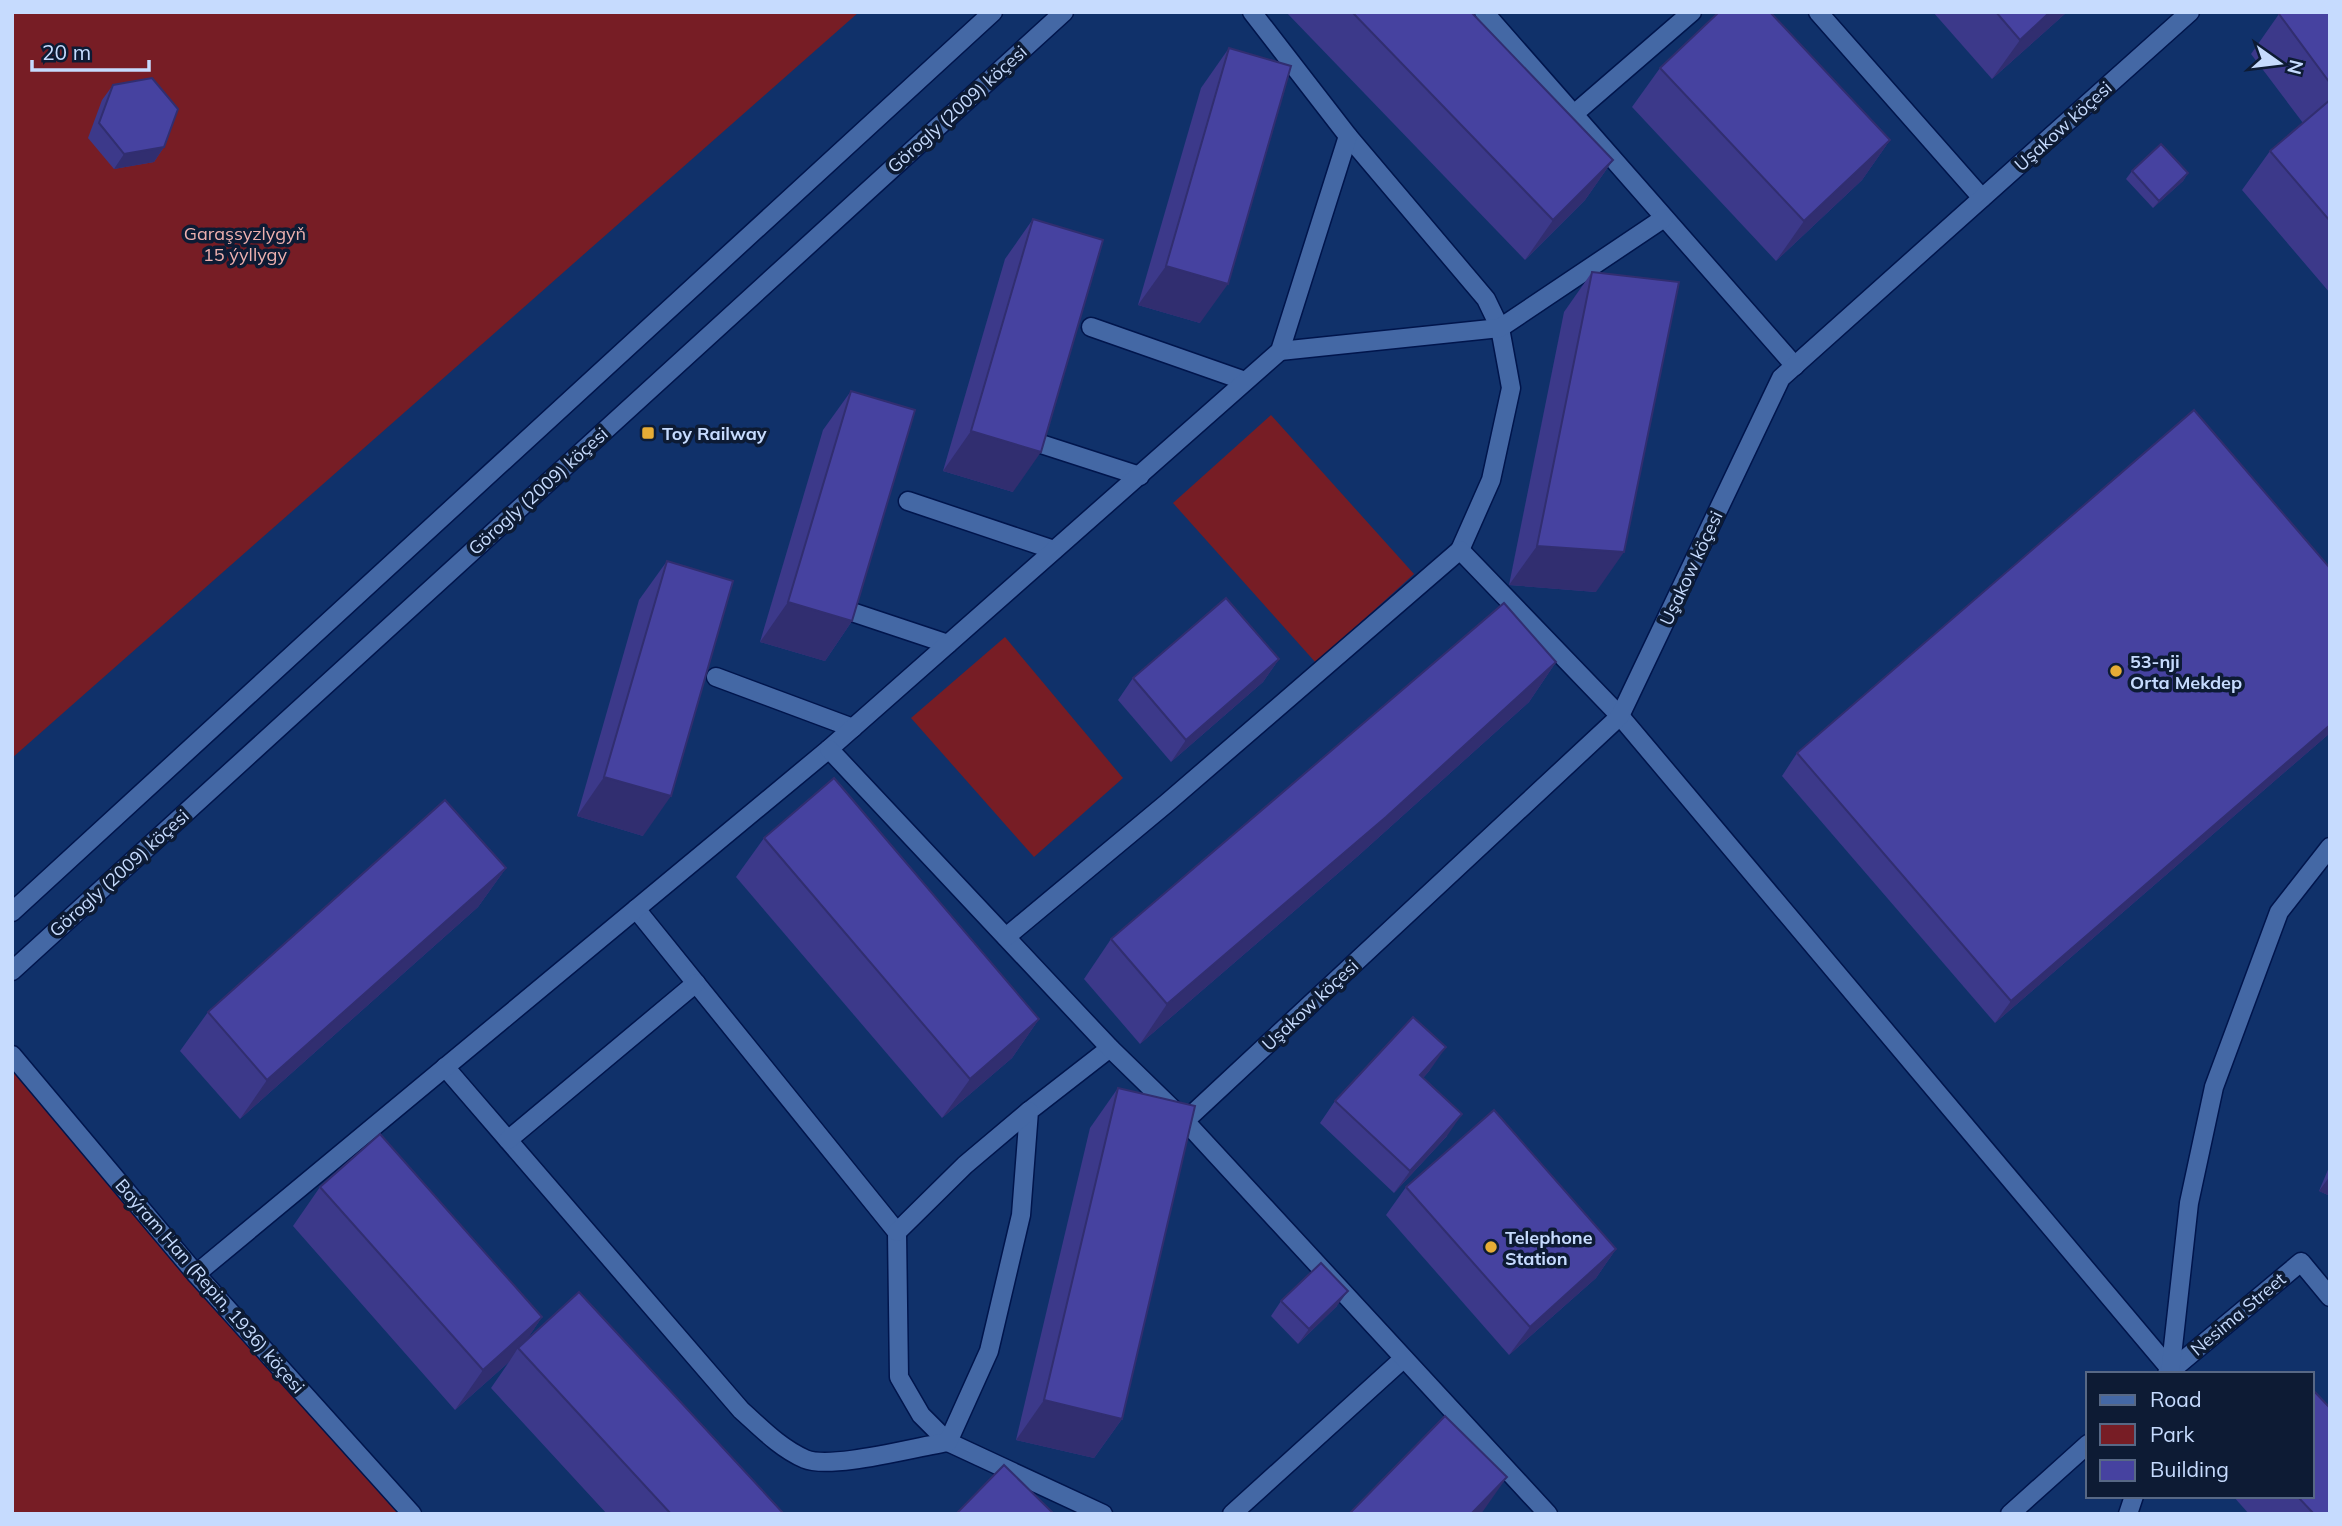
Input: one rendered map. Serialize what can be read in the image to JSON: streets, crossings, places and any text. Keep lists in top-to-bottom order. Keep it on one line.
{"streets":{"street":["Görogly (2009) köçesi","Uşakow köçesi","Baýram Han (Repin, 1936) köçesi","Nesima Street"]},"parks":["Garaşsyzlygyň 15 ýyllygy"],"places":{"transit":["Toy Railway"],"other":["53-nji Orta Mekdep","Telephone Station"]},"legend":["Road","Park","Building"],"scale_bar":"20 m","north":"right"}
